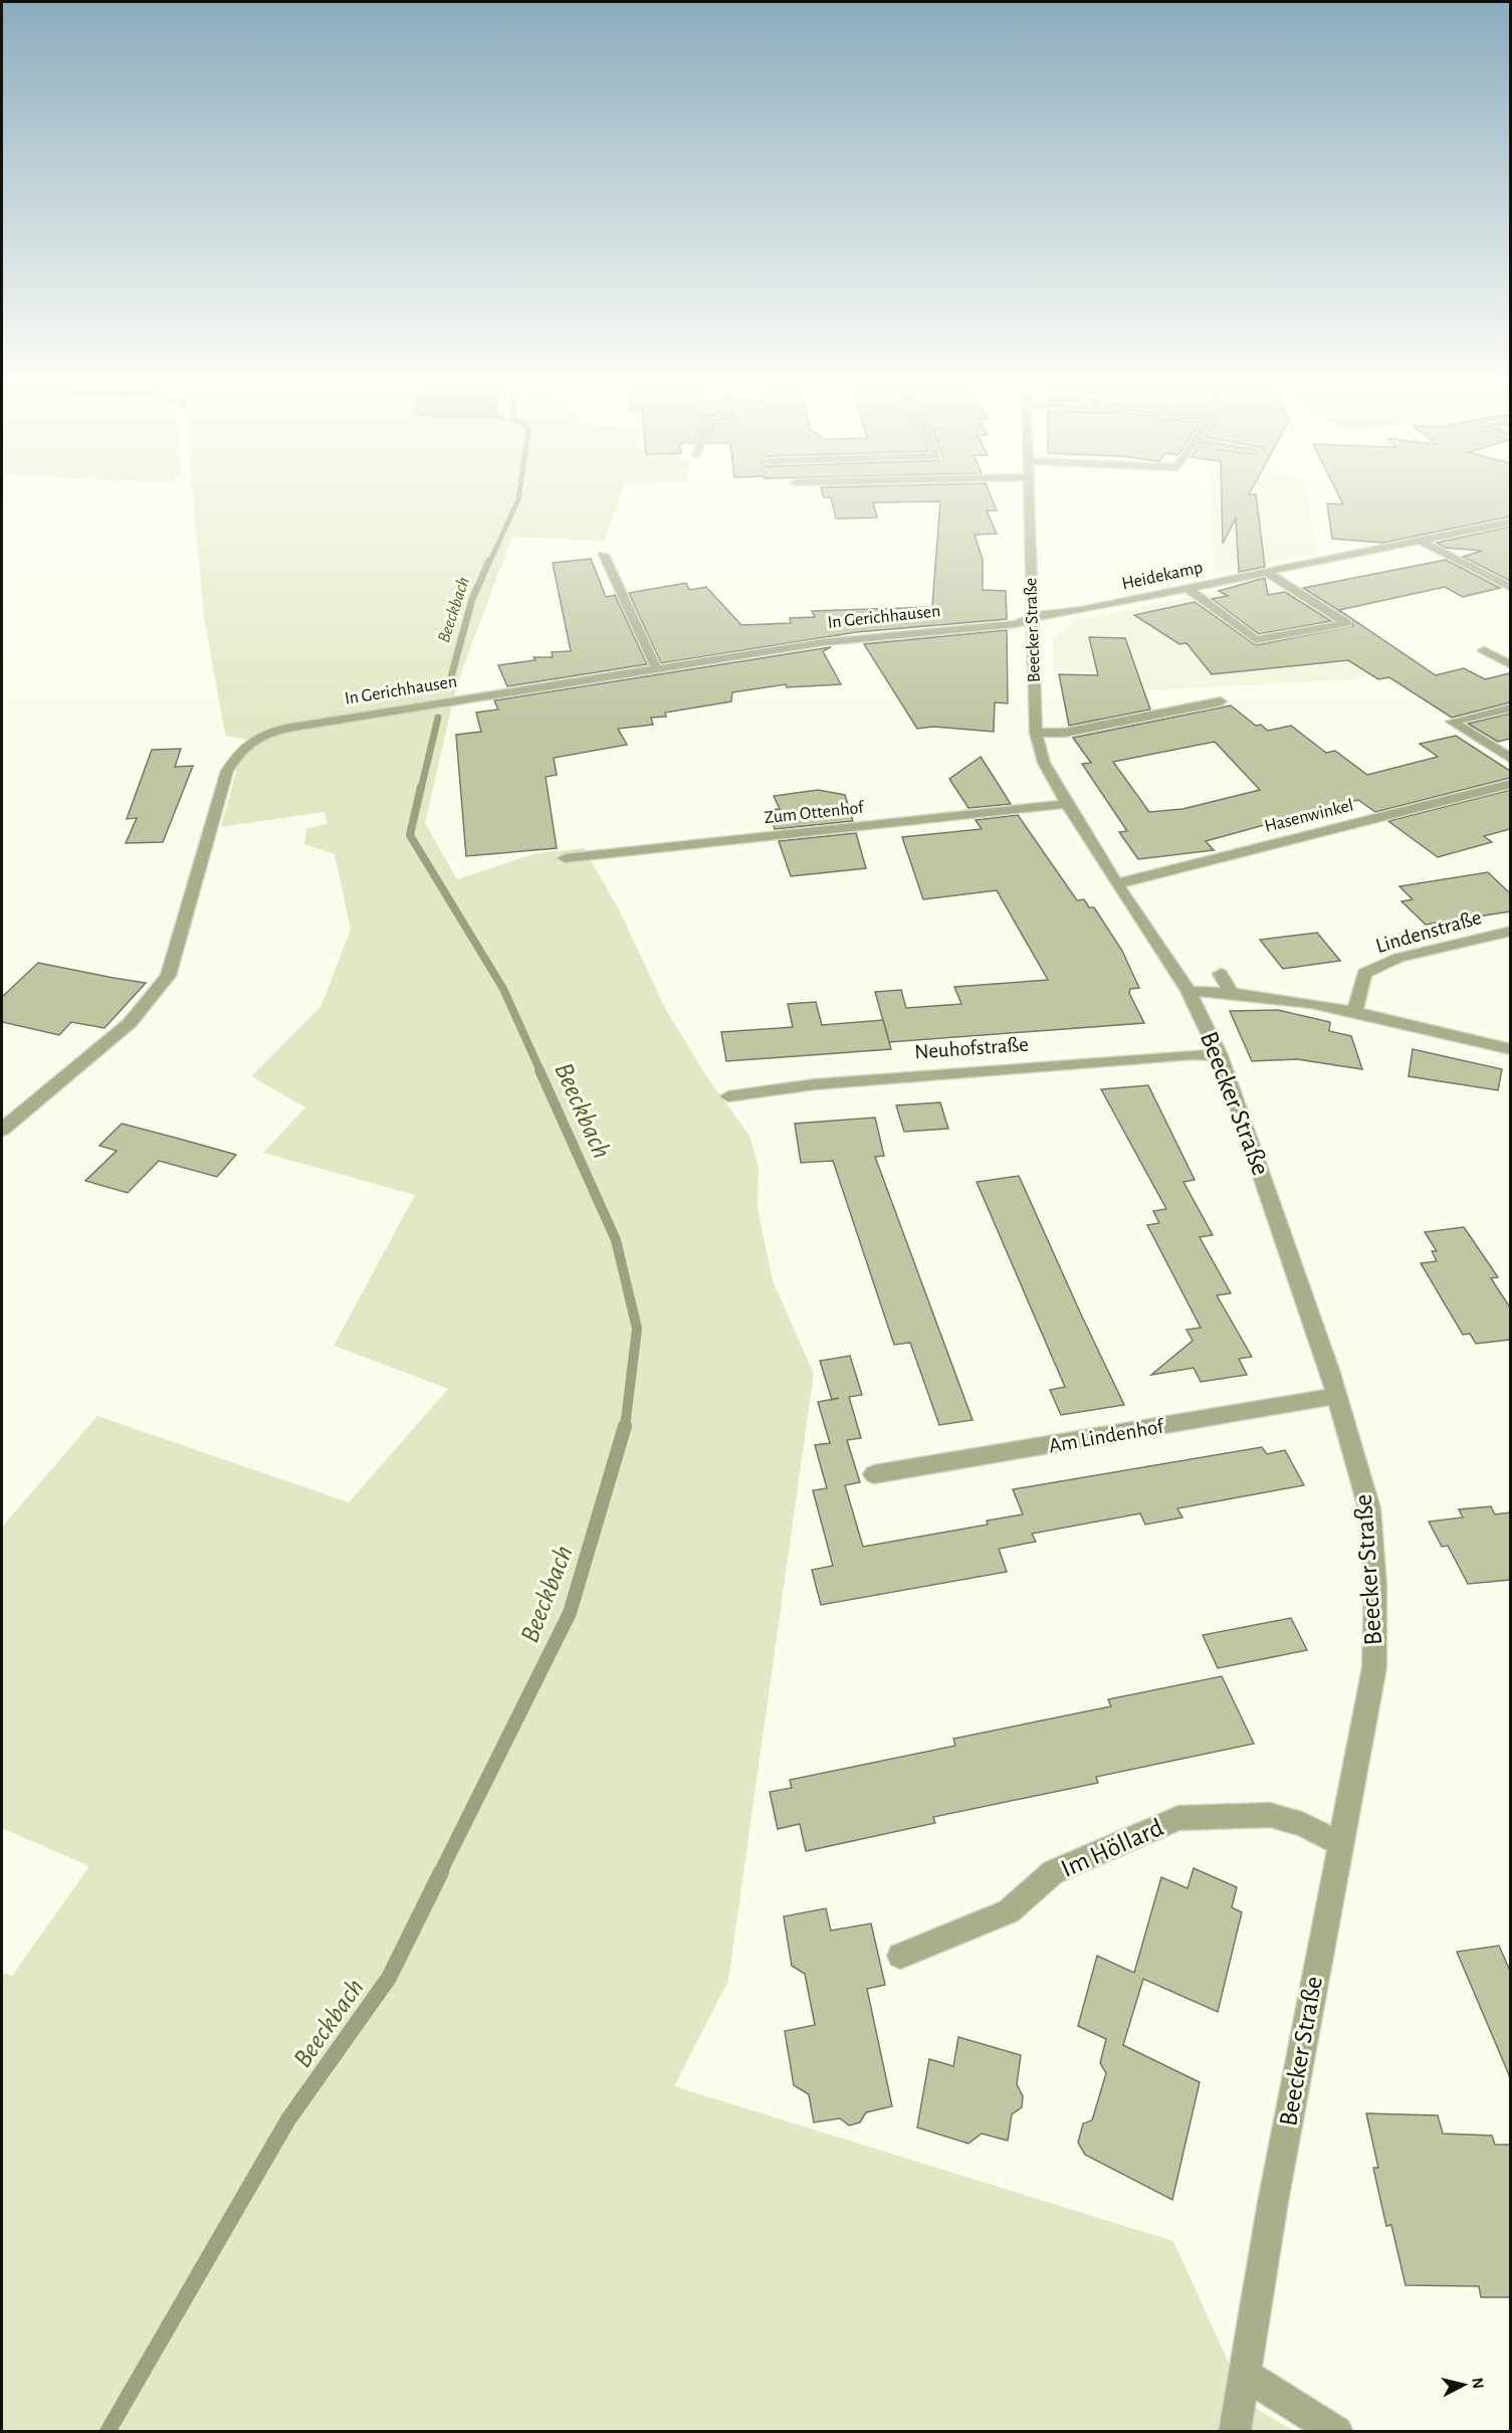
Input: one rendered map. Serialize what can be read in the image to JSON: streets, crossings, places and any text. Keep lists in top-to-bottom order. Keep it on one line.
{"streets":{"street":["Heidekamp","In Gerichhausen","Beecker Straße","Zum Ottenhof","Hasenwinkel","Lindenstraße","Neuhofstraße","Am Lindenhof","Im Höllard"]},"crossings":[["Heidekamp","In Gerichhausen"],["Heidekamp","Beecker Straße"],["In Gerichhausen","Beecker Straße"],["Beecker Straße","Zum Ottenhof"],["Beecker Straße","Hasenwinkel"],["Beecker Straße","Neuhofstraße"],["Beecker Straße","Am Lindenhof"],["Beecker Straße","Im Höllard"]],"water":["Beeckbach"],"north":"right"}
